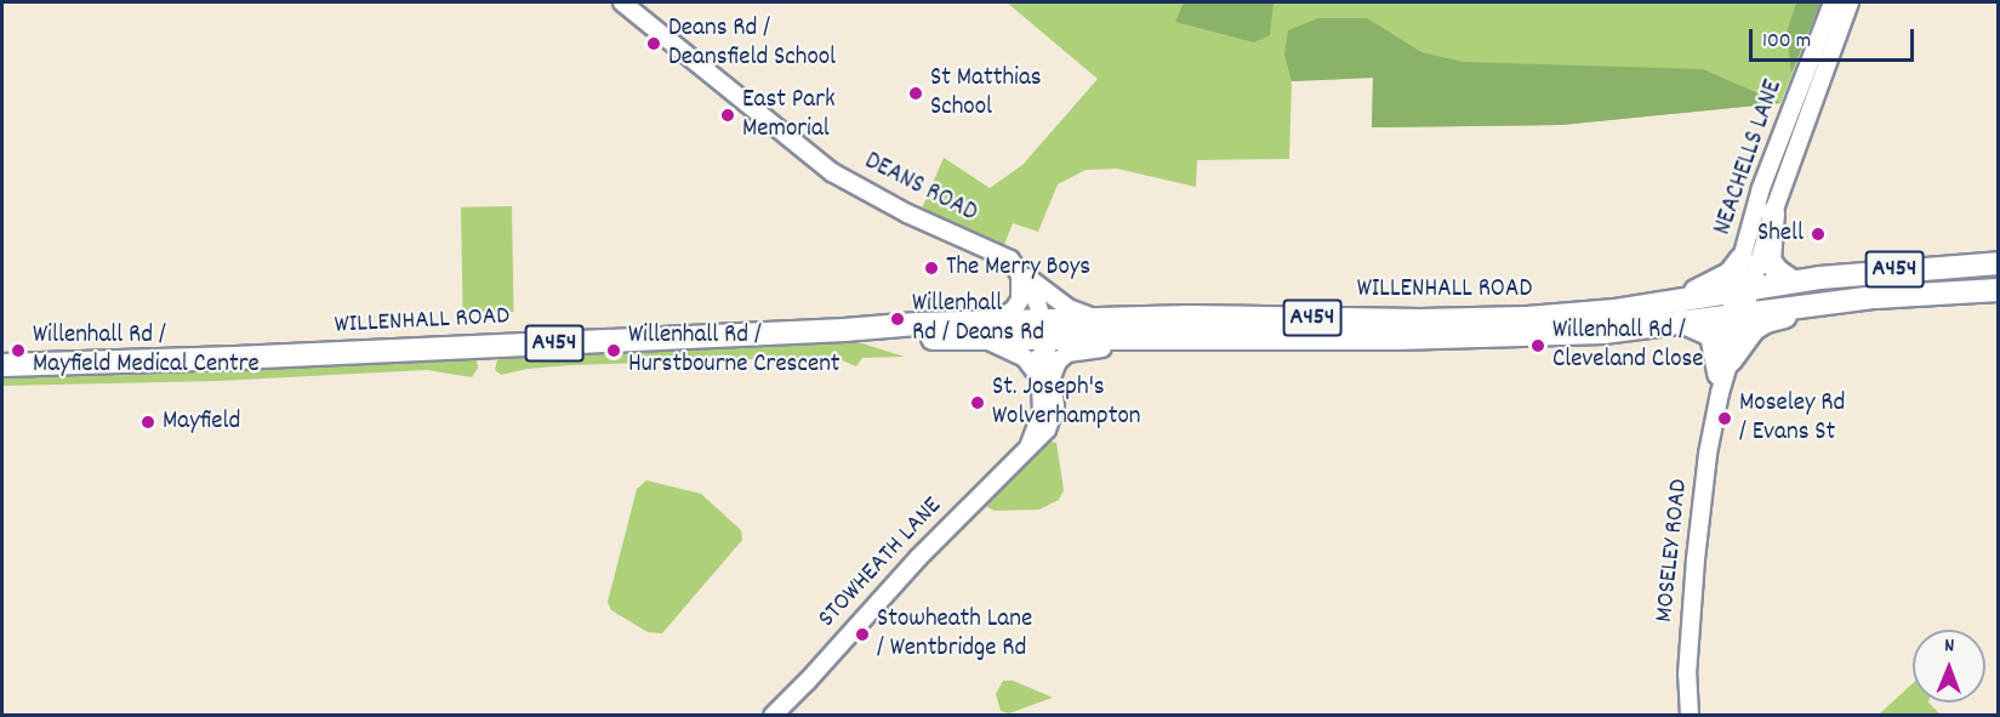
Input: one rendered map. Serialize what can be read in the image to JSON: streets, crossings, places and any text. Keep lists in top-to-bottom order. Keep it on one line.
{"streets":{"highway":["A454","WILLENHALL ROAD"],"street":["NEACHELLS LANE","DEANS ROAD","MOSELEY ROAD","STOWHEATH LANE"]},"crossings":[["NEACHELLS LANE","WILLENHALL ROAD"],["NEACHELLS LANE","MOSELEY ROAD"],["DEANS ROAD","WILLENHALL ROAD"],["DEANS ROAD","STOWHEATH LANE"],["WILLENHALL ROAD","MOSELEY ROAD"],["WILLENHALL ROAD","STOWHEATH LANE"]],"places":["Deans Rd / Deansfield School","St Matthias School","East Park Memorial","Shell","The Merry Boys","Willenhall Rd / Deans Rd","Willenhall Rd / Cleveland Close","Willenhall Rd / Mayfield Medical Centre","Willenhall Rd / Hurstbourne Crescent","St. Joseph's Wolverhampton","Moseley Rd / Evans St","Mayfield","Stowheath Lane / Wentbridge Rd"],"scale_bar":"100 m","north":"top"}
